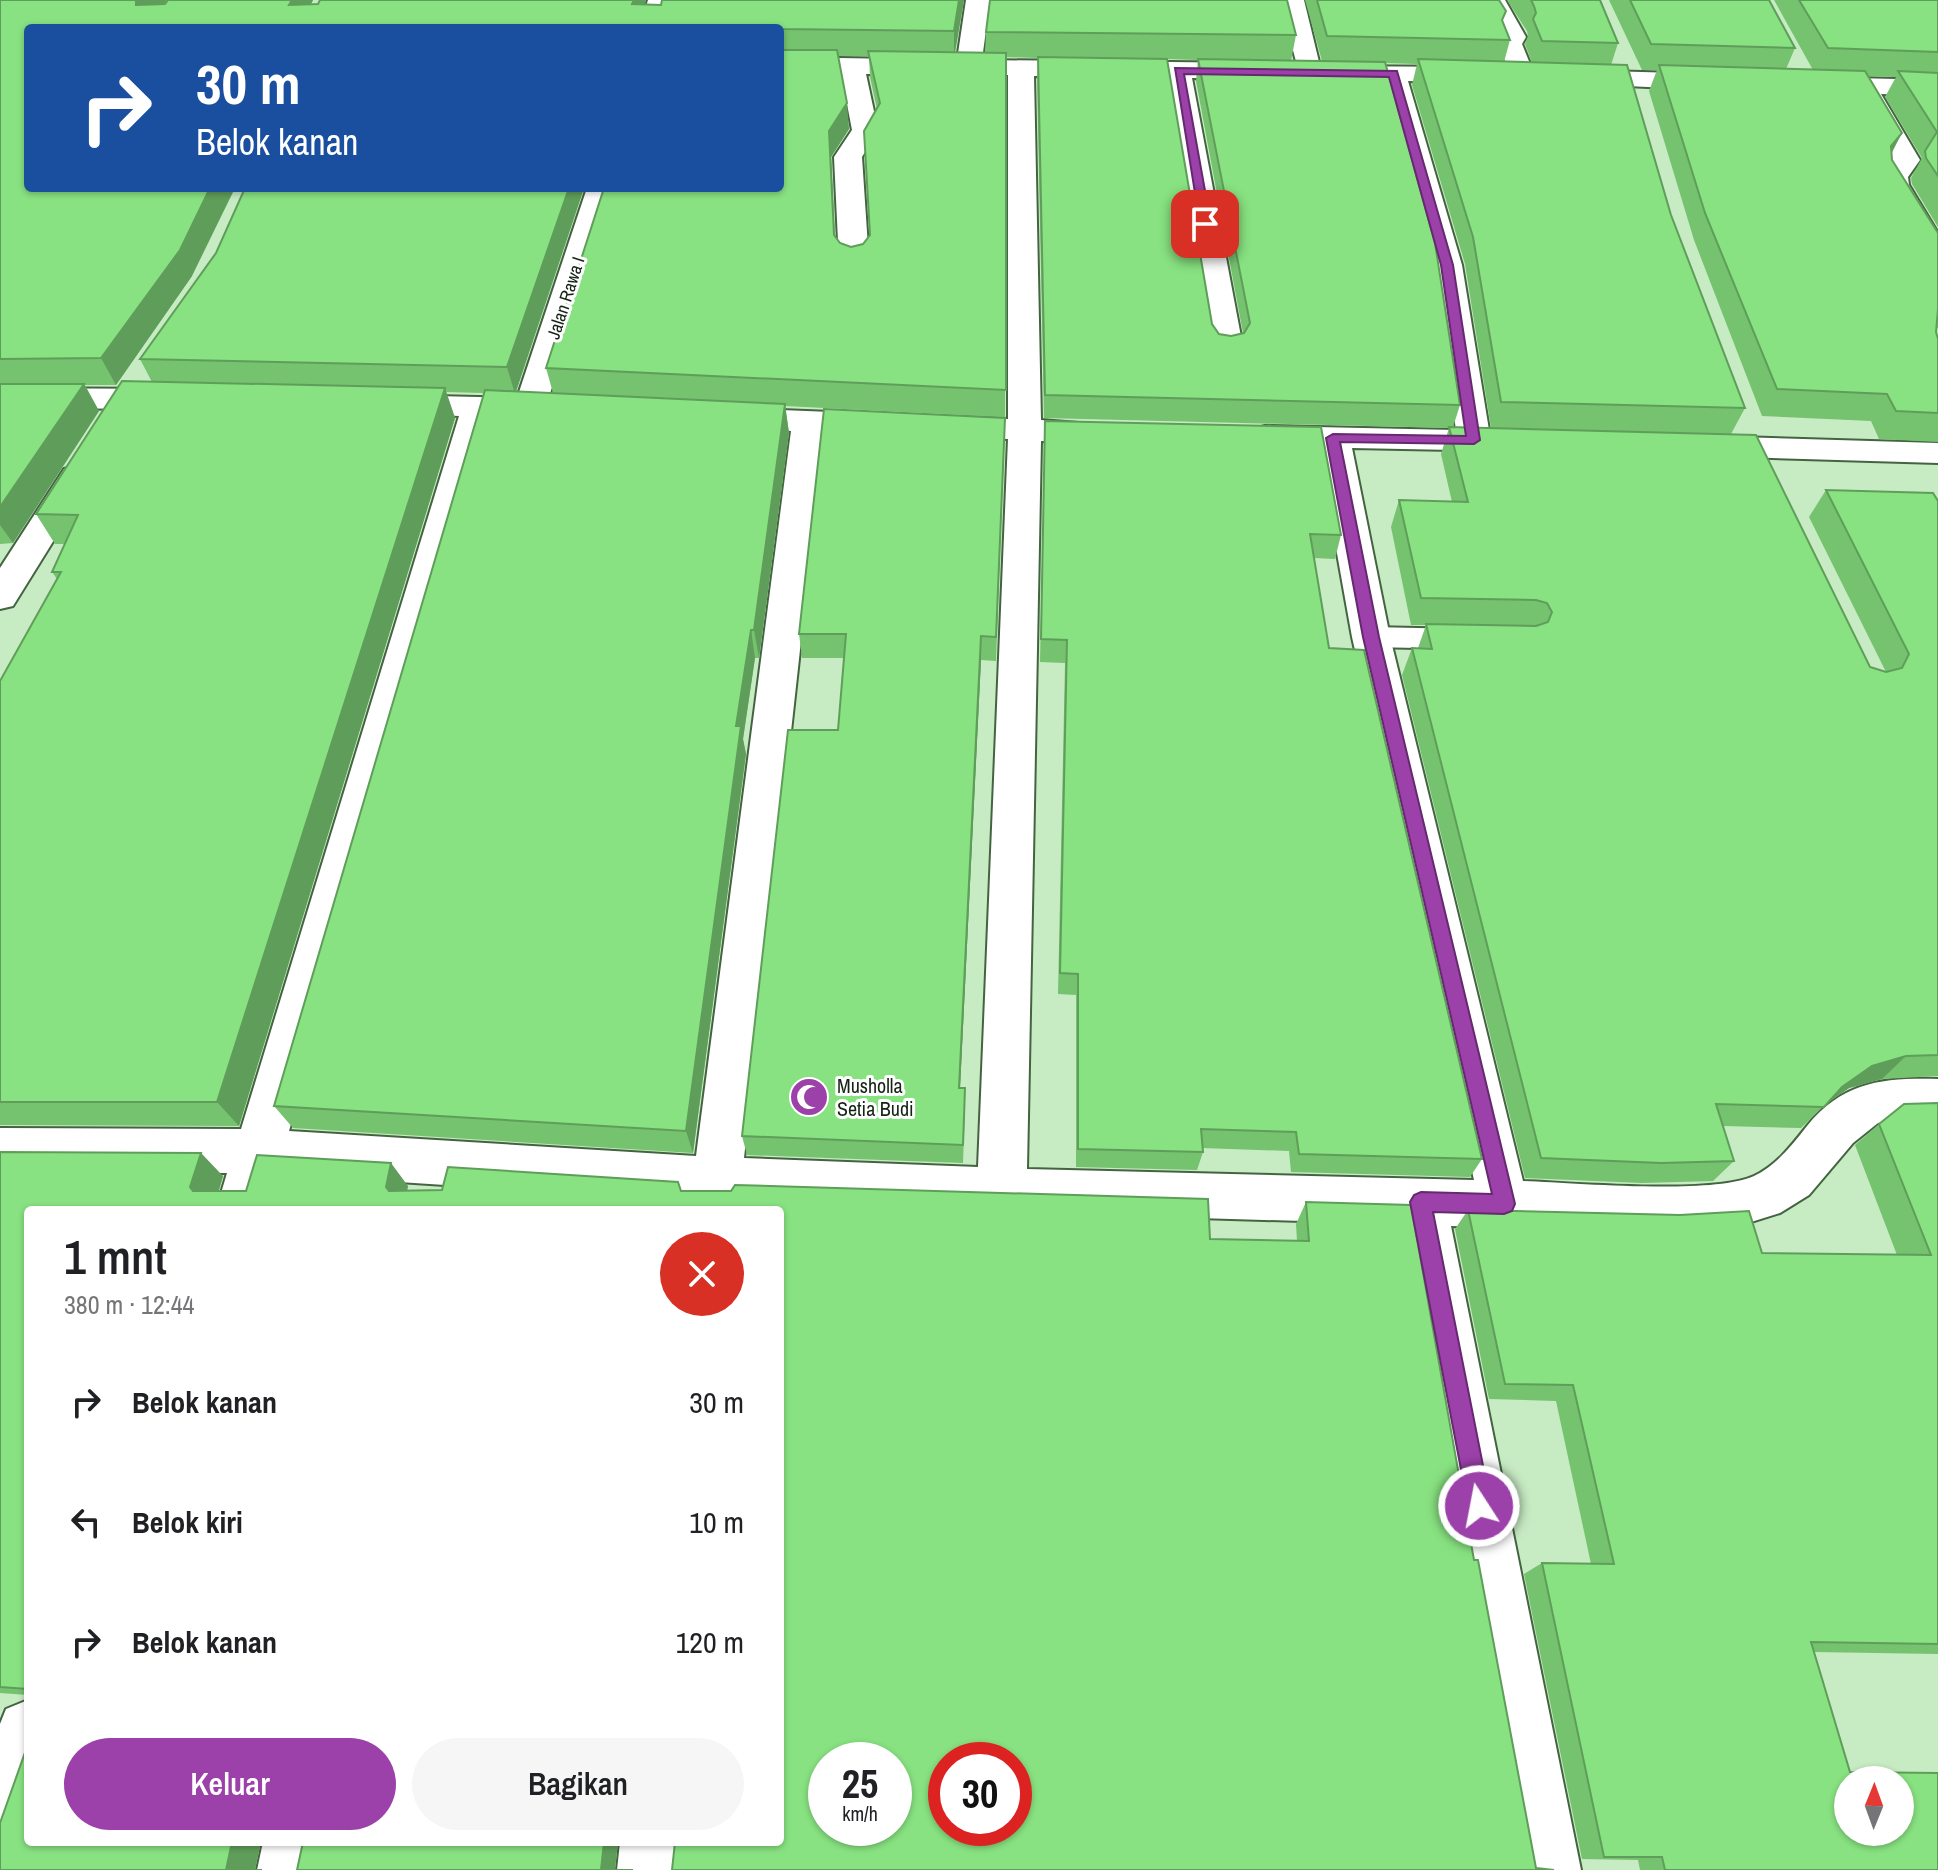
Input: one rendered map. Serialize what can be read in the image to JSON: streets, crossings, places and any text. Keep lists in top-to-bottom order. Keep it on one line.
{"streets":{"street":["Jalan Rawa I"]},"places":{"mosque":["Musholla Setia Budi"]},"north":"top","page":{"turn":["30 m","Belok kanan"],"heading":["1 mnt","380 m · 12:44"],"list":[{"name":"Belok kanan","value":"30 m"},{"name":"Belok kiri","value":"10 m"},{"name":"Belok kanan","value":"120 m"}],"buttons":["Keluar","Bagikan"],"speed":"25 km/h","limit":"30"}}
